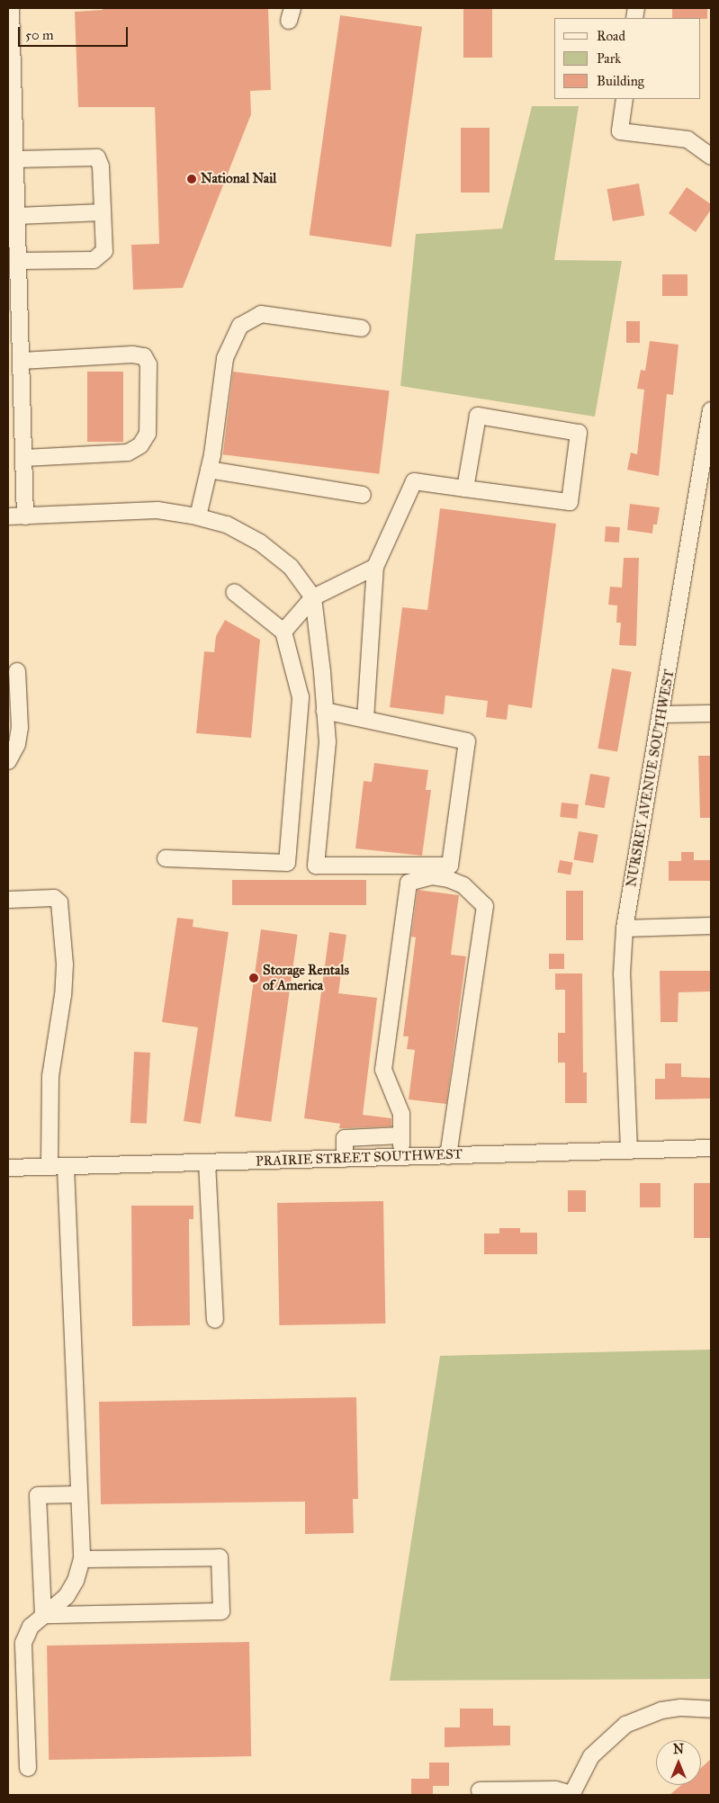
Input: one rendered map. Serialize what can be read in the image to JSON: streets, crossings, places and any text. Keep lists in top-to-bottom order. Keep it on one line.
{"streets":{"street":["NURSREY AVENUE SOUTHWEST","PRAIRIE STREET SOUTHWEST"]},"crossings":[["NURSREY AVENUE SOUTHWEST","PRAIRIE STREET SOUTHWEST"]],"places":["National Nail","Storage Rentals of America"],"legend":["Road","Park","Building"],"scale_bar":"50 m","north":"top"}
